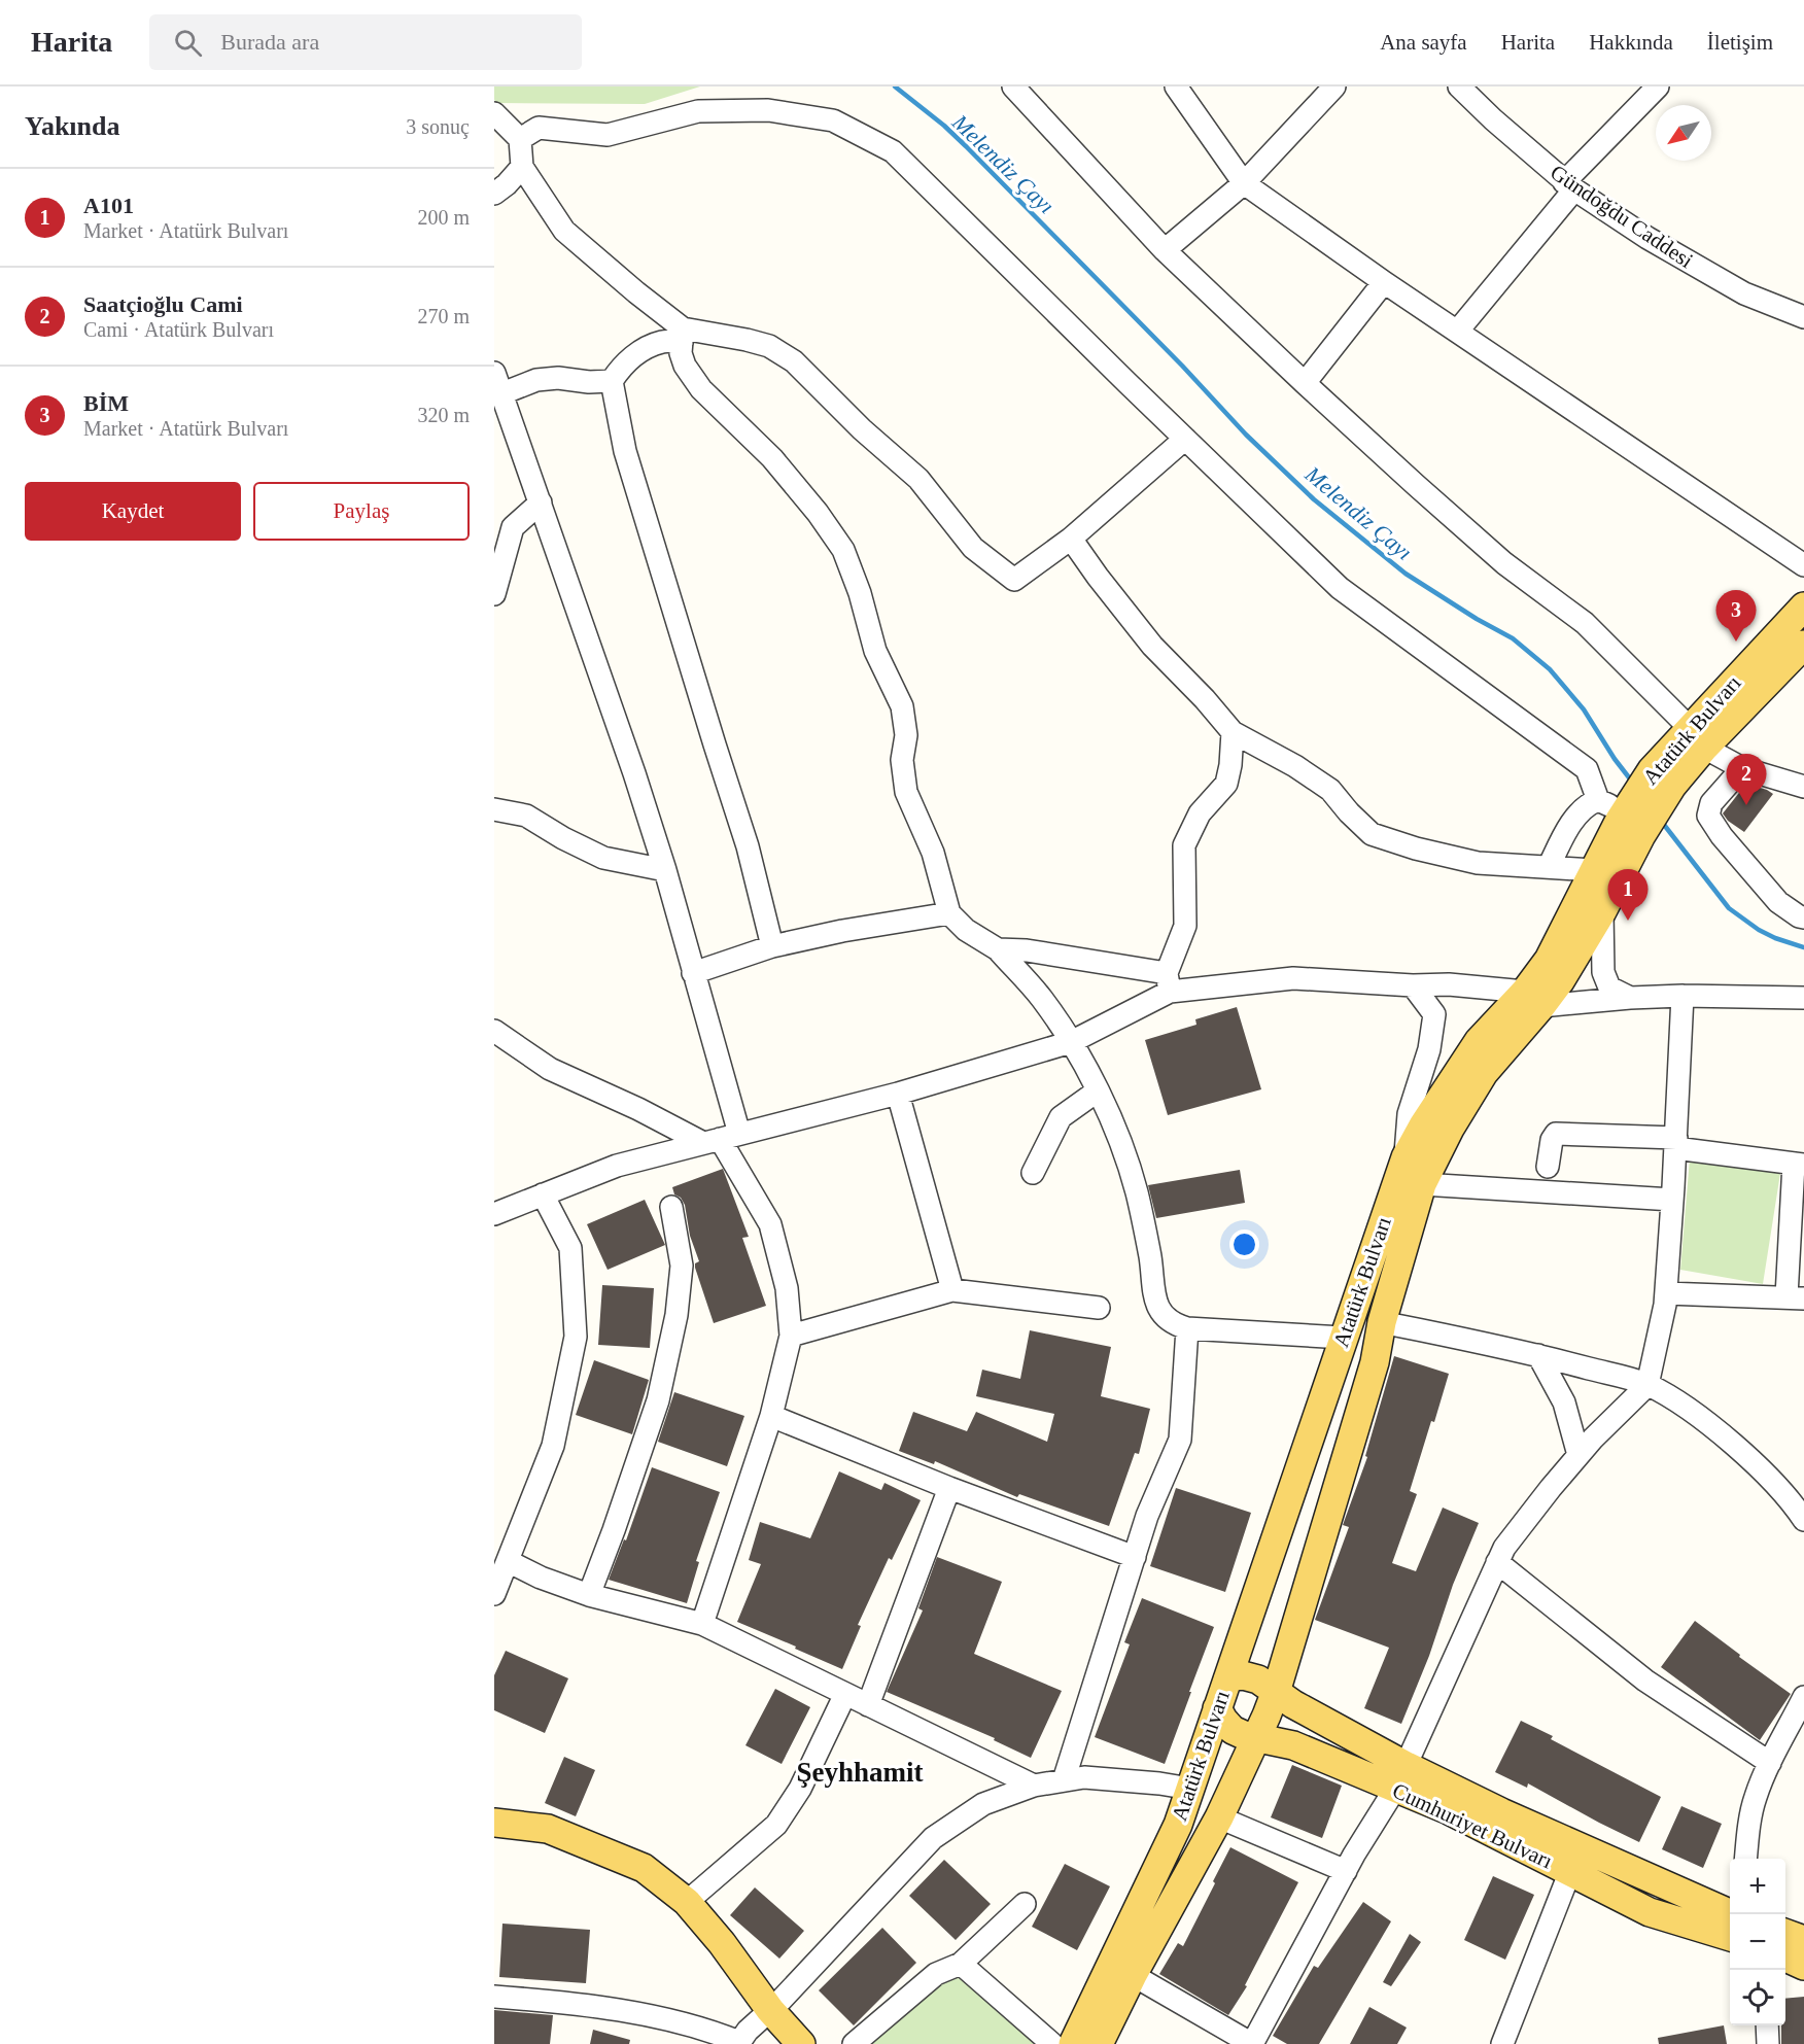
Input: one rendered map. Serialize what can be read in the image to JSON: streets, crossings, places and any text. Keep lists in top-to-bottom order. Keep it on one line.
{"streets":{"main road":["Atatürk Bulvarı","Cumhuriyet Bulvarı"],"street":["Gündoğdu Caddesi"]},"crossings":[["Atatürk Bulvarı","Cumhuriyet Bulvarı"]],"districts":["Şeyhhamit"],"water":["Melendiz Çayı"],"north":"bottom left","page":{"header":"Harita","search":"Burada ara","nav":["Ana sayfa","Harita","Hakkında","İletişim"],"heading":["Yakında","3 sonuç"],"list":[{"mark":"1","name":"A101","note":"Market · Atatürk Bulvarı","value":"200 m"},{"mark":"2","name":"Saatçioğlu Cami","note":"Cami · Atatürk Bulvarı","value":"270 m"},{"mark":"3","name":"BİM","note":"Market · Atatürk Bulvarı","value":"320 m"}],"buttons":["Kaydet","Paylaş"],"pins":["3","2","1"],"map_buttons":["+","−"]}}
